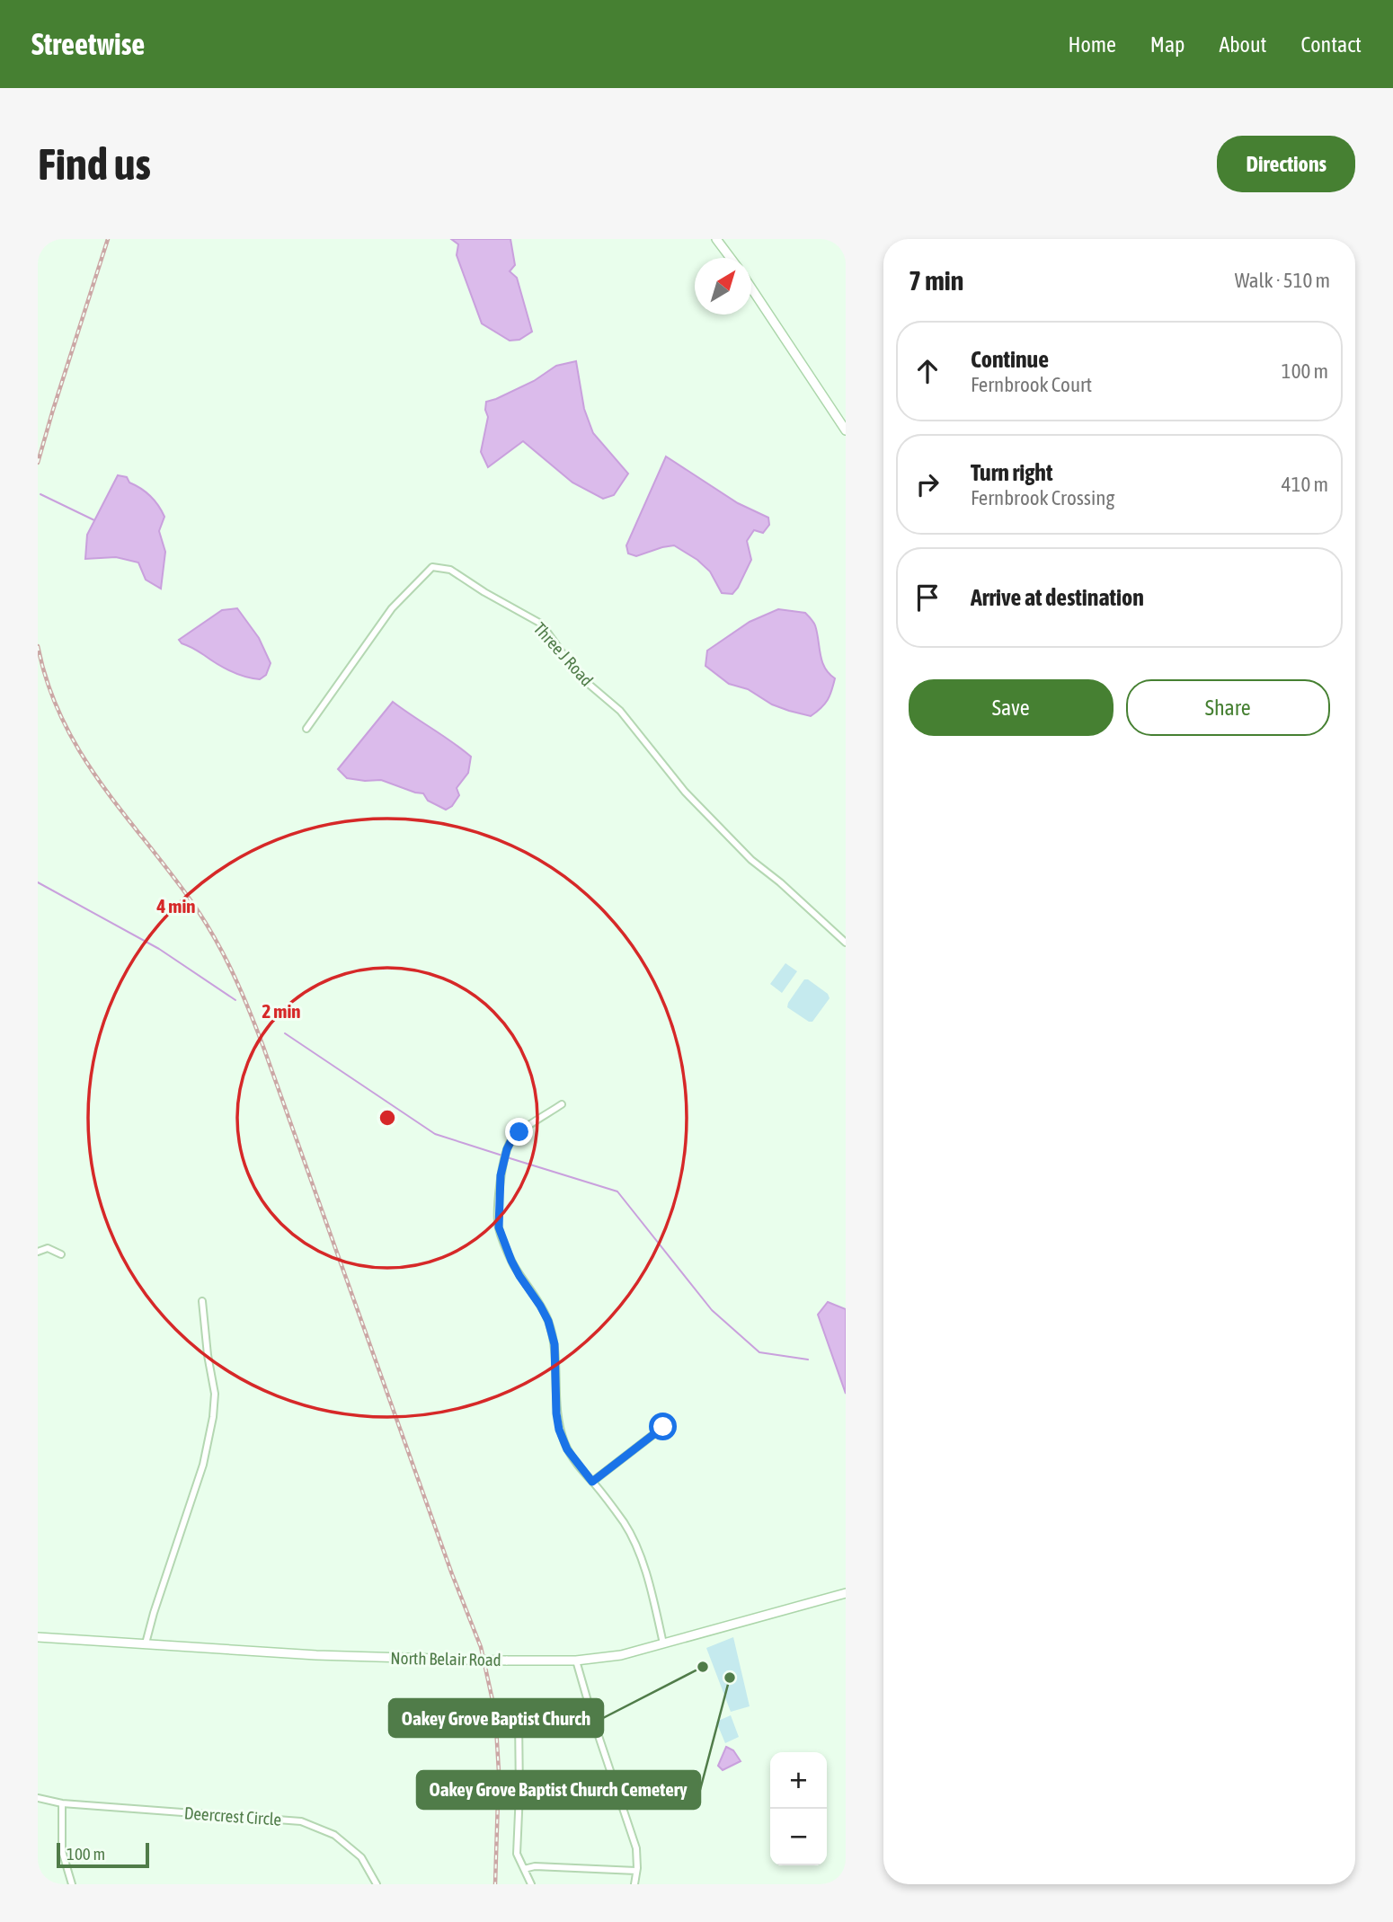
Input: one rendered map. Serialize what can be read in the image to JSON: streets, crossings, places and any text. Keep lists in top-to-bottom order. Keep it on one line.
{"streets":{"street":["Three J Road","North Belair Road","Deercrest Circle"]},"places":["Oakey Grove Baptist Church","Oakey Grove Baptist Church Cemetery"],"scale_bar":"100 m","north":"top right","page":{"header":"Streetwise","nav":["Home","Map","About","Contact"],"buttons":["Directions",["Save","Share"]],"title":"Find us","heading":["7 min","Walk · 510 m"],"list":[["Continue","Fernbrook Court","100 m"],["Turn right","Fernbrook Crossing","410 m"],"Arrive at destination"],"map_buttons":["+","−"],"scale":"100 m"},"rings":["4 min","2 min"]}
